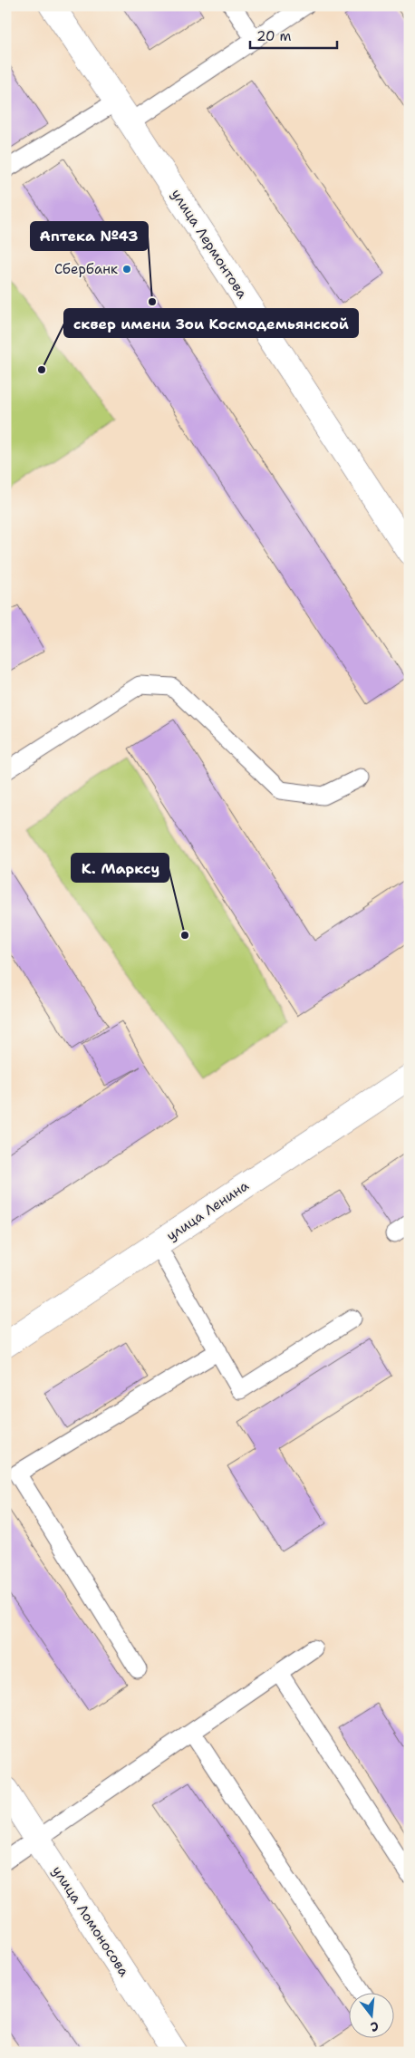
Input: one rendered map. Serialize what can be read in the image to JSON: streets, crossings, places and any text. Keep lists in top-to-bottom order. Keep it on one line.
{"streets":{"street":["улица Лермонтова","улица Ленина","улица Ломоносова"]},"places":["Сбербанк","Аптека №43","сквер имени Зои Космодемьянской","К. Марксу"],"scale_bar":"20 m","north":"bottom"}
